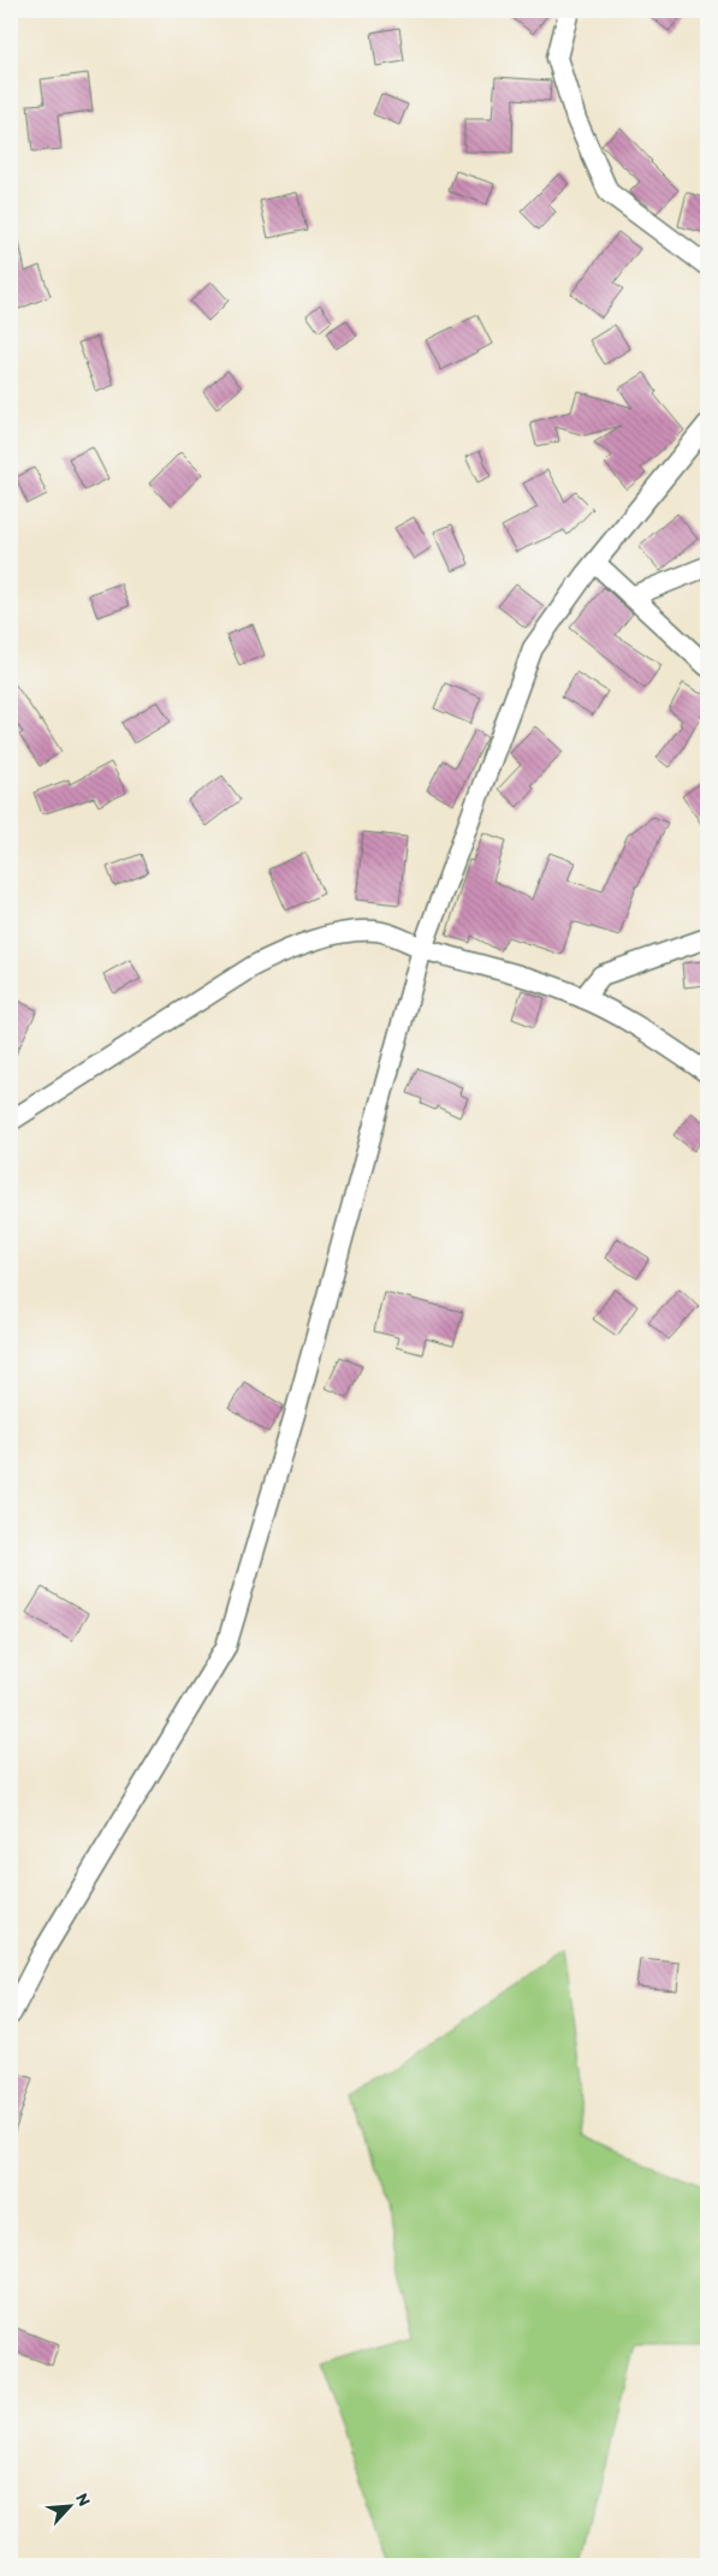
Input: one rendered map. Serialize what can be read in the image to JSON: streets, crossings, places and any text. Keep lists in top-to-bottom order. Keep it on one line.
{"north":"top right"}
